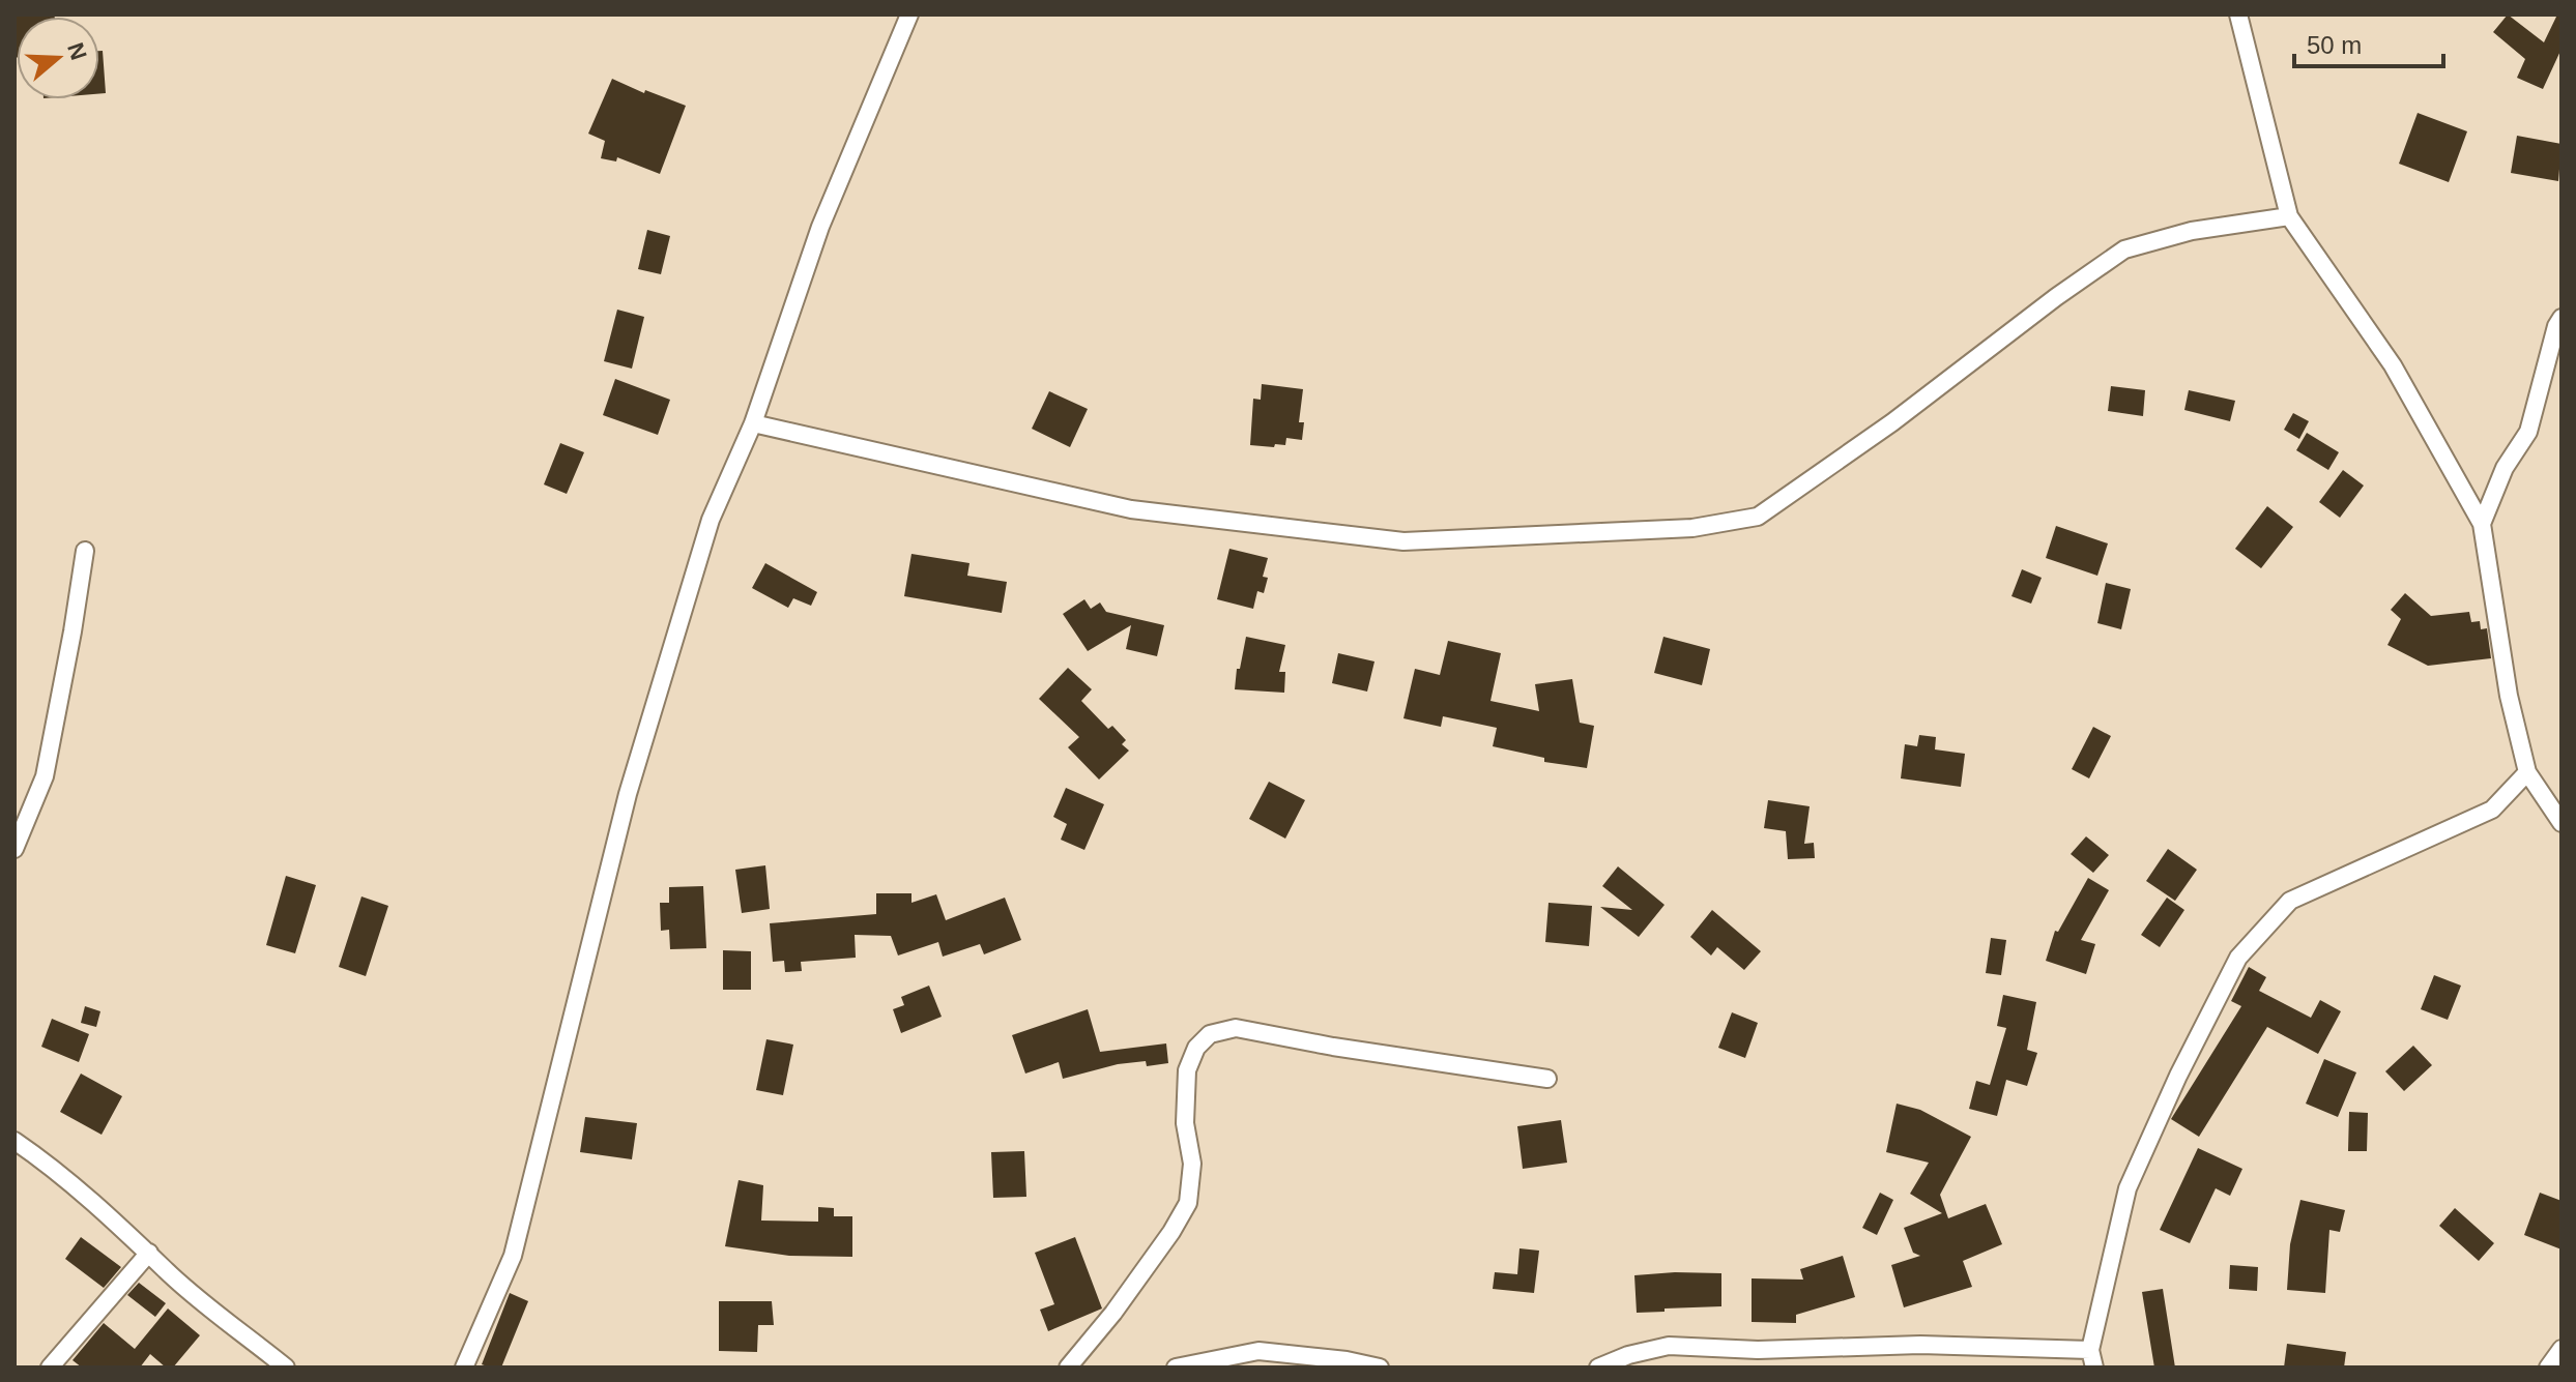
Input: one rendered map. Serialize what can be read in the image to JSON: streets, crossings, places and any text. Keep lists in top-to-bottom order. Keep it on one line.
{"scale_bar":"50 m","north":"right"}
